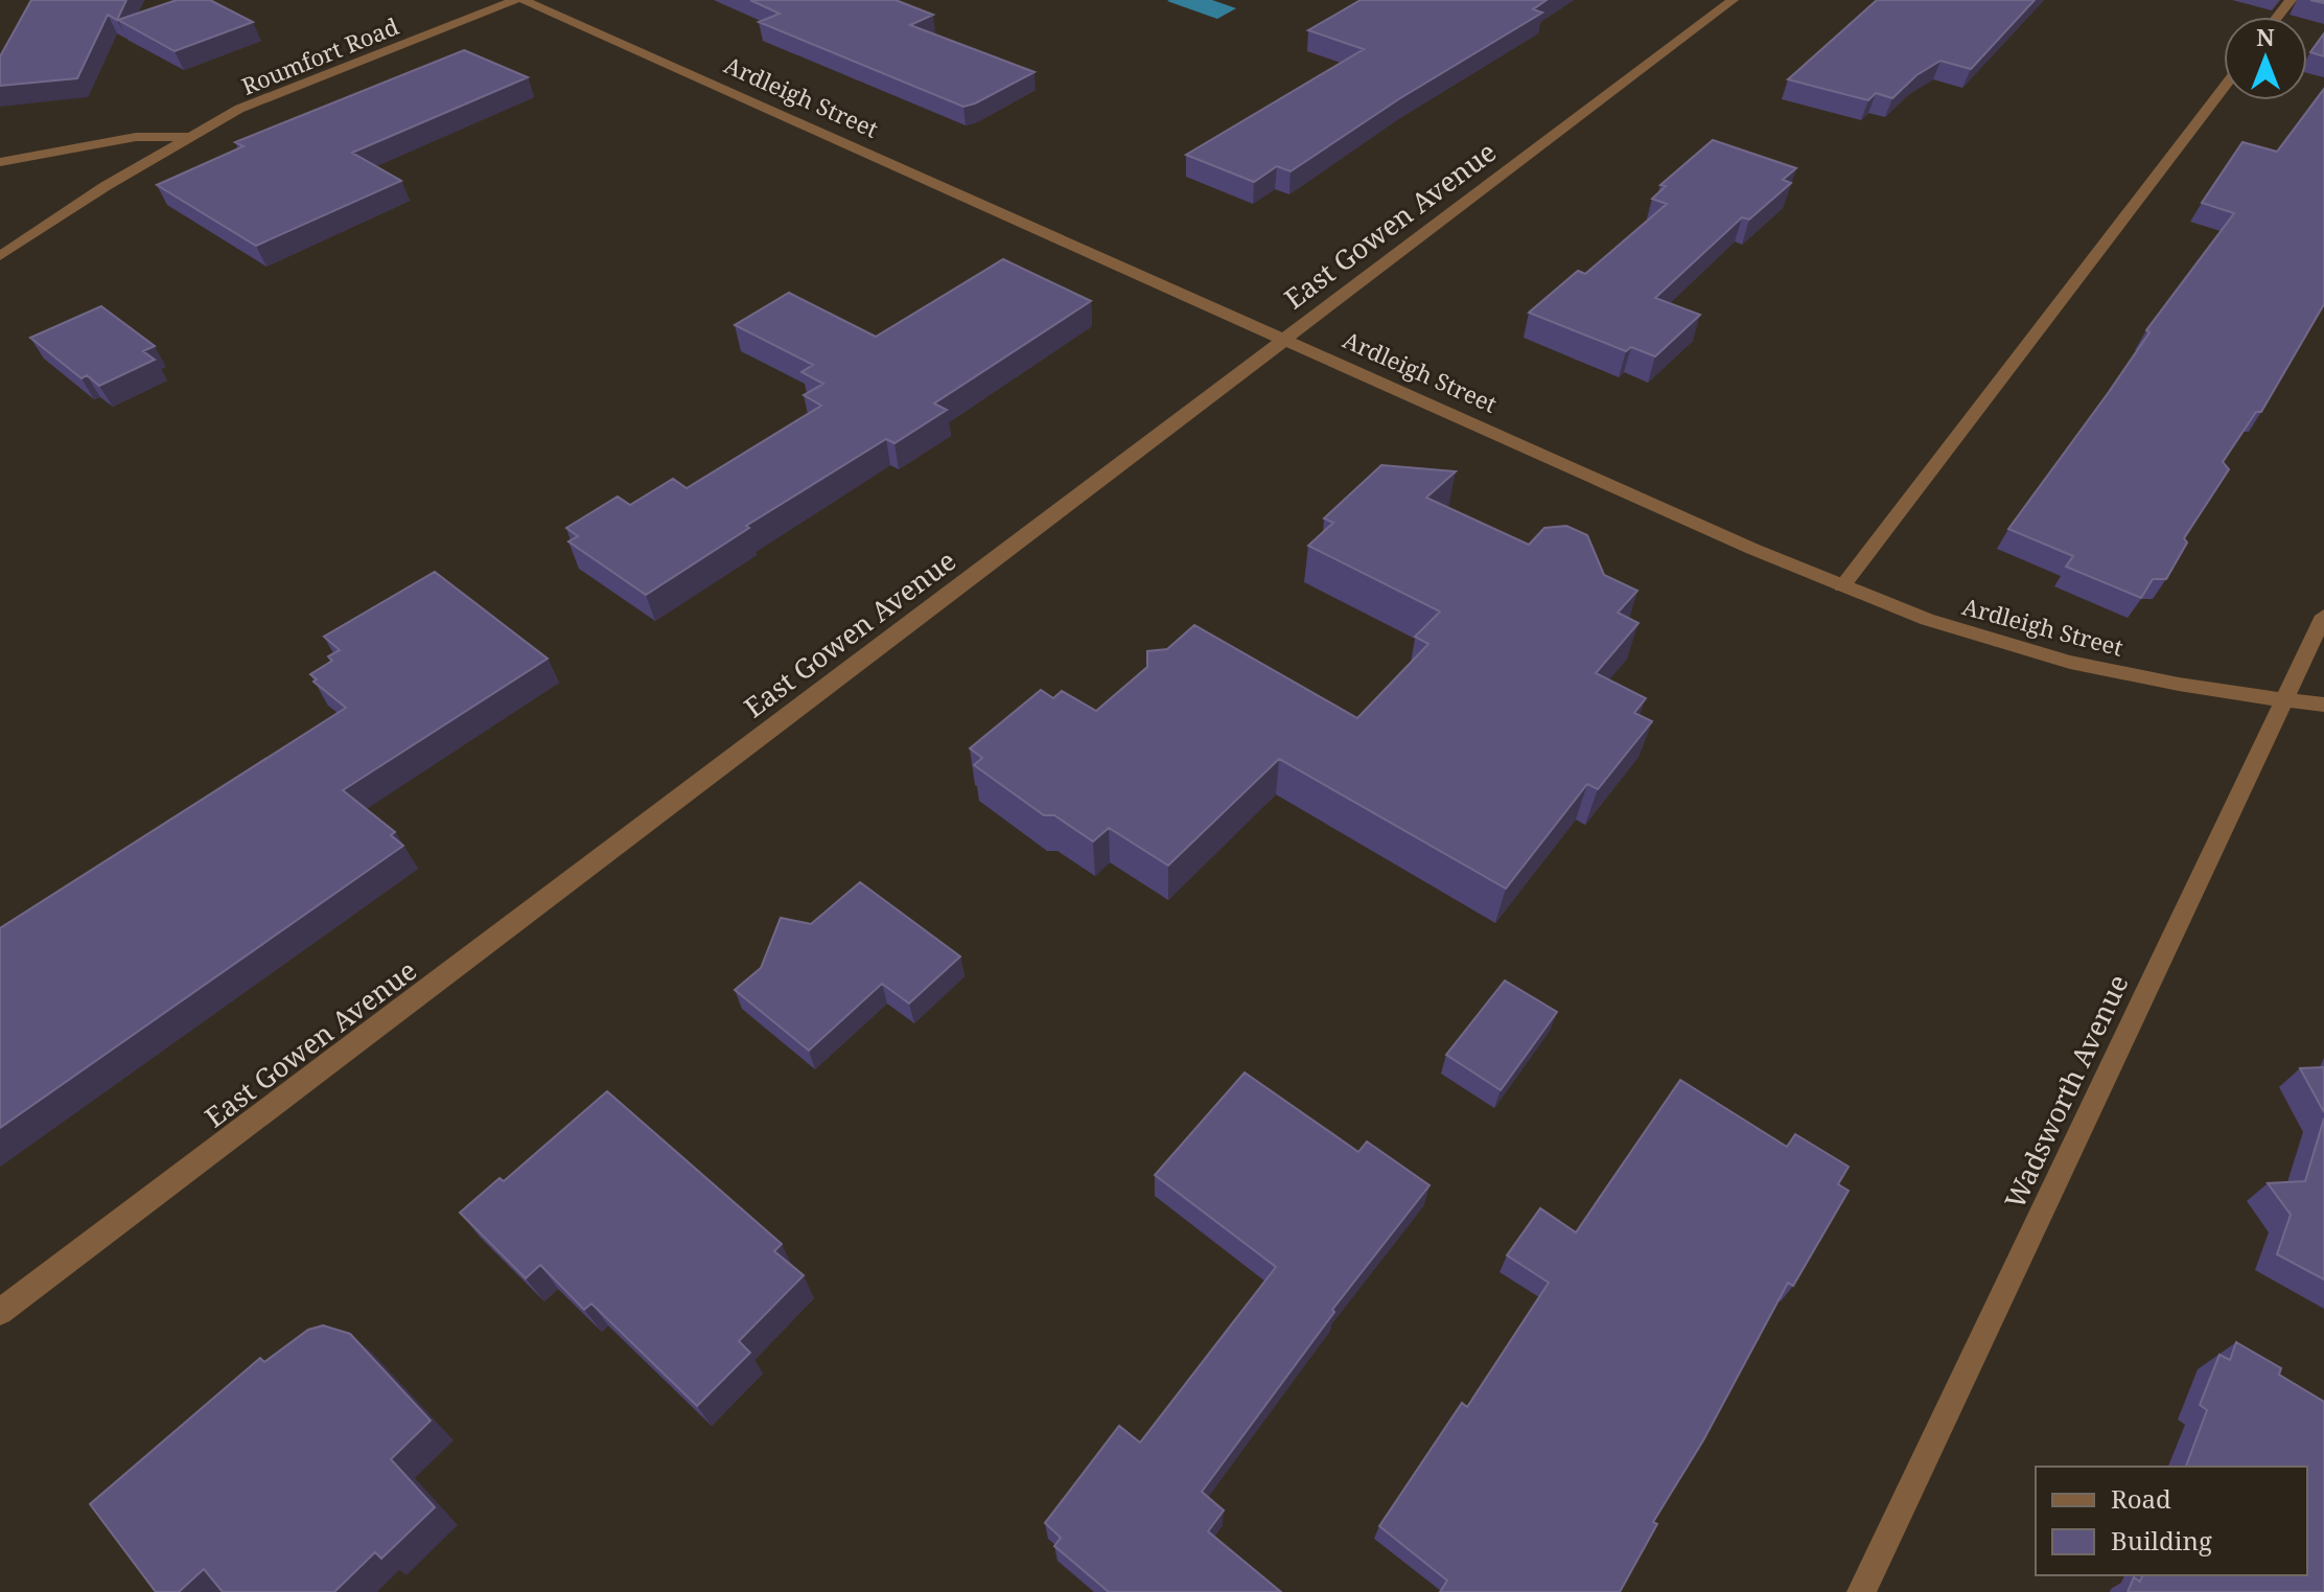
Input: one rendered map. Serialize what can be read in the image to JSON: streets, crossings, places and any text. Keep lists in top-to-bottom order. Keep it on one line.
{"streets":{"street":["Roumfort Road","Ardleigh Street","East Gowen Avenue","Wadsworth Avenue"]},"crossings":[["Ardleigh Street","East Gowen Avenue"],["Ardleigh Street","Wadsworth Avenue"]],"legend":["Road","Building"],"north":"top"}
